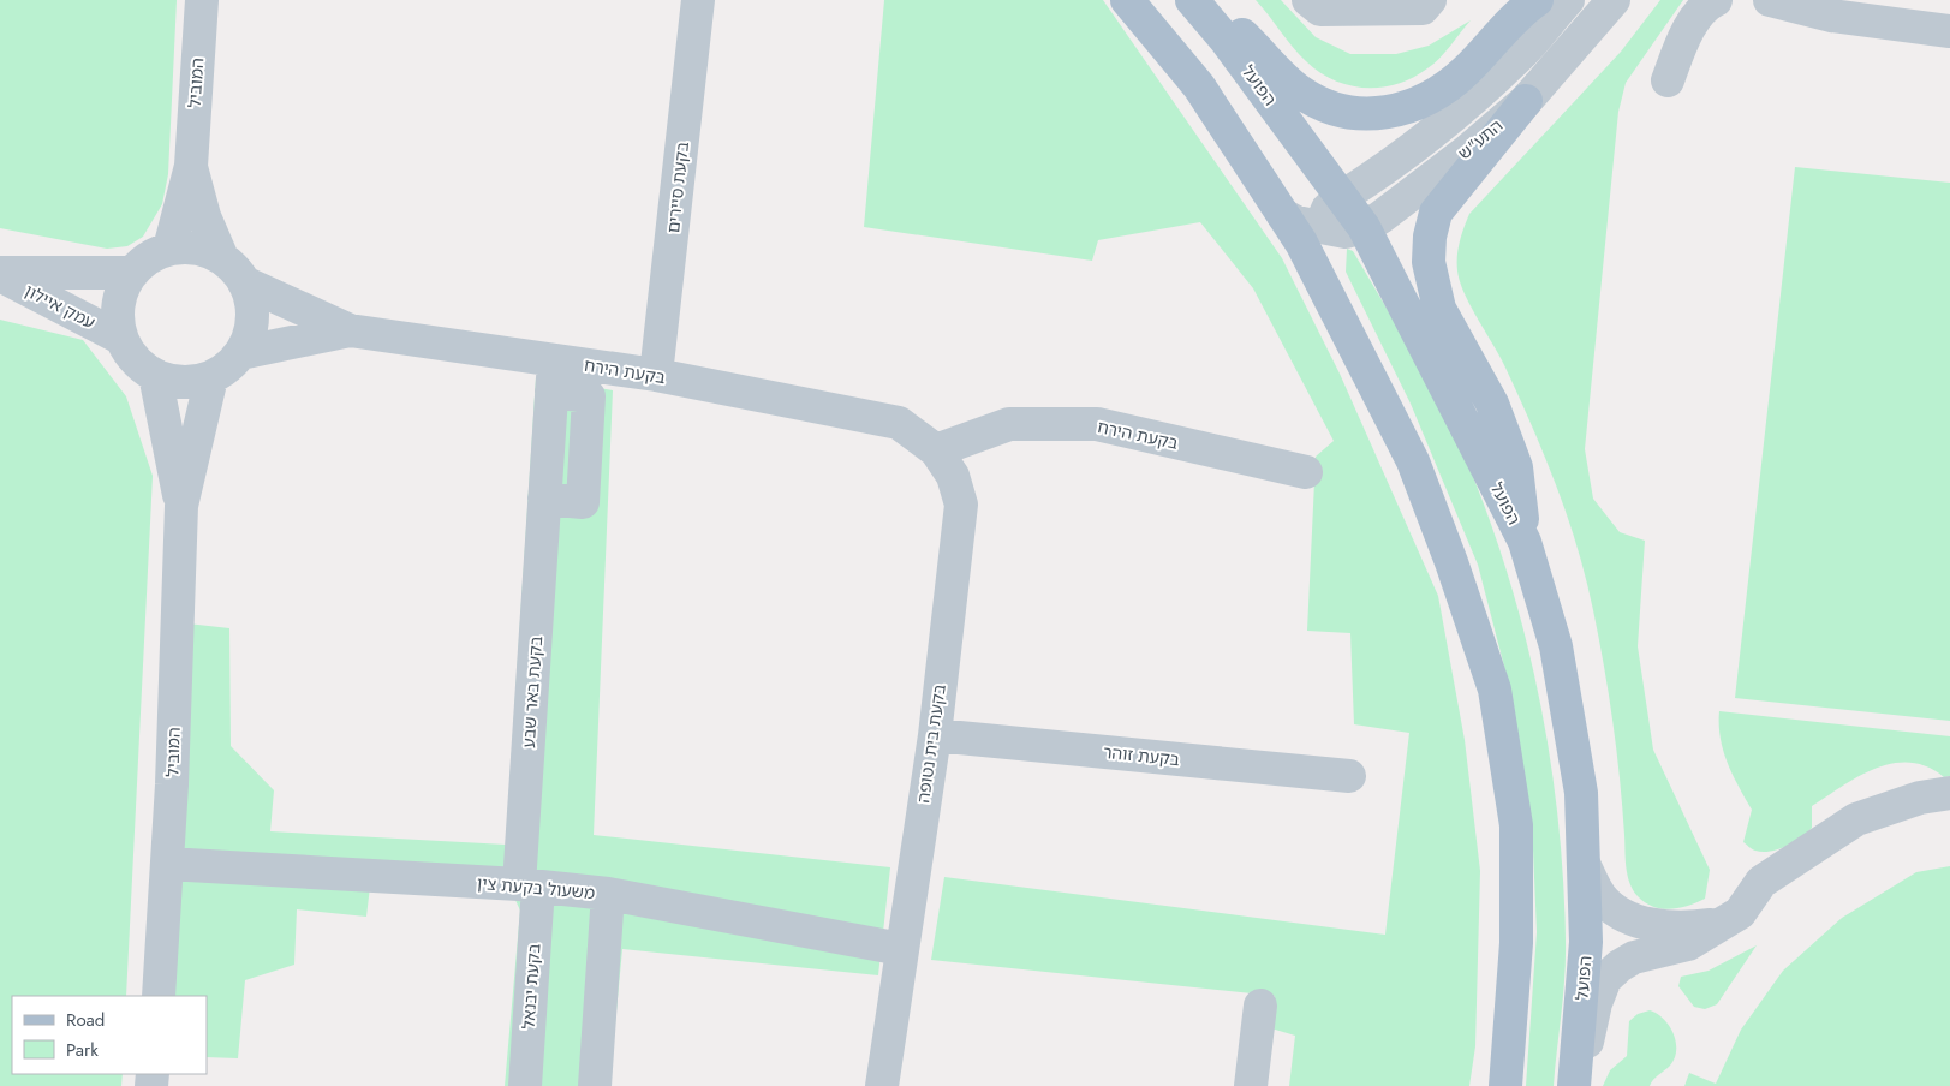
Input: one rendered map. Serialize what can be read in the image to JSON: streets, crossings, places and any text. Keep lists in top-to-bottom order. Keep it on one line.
{"streets":{"main road":["הפועל"],"street":["המוביל","התע\"ש","בקעת סיירים","עמק איילון","בקעת הירח","בקעת באר שבע","בקעת בית נטופה","בקעת זוהר","משעול בקעת צין","בקעת יבנאל"]},"crossings":[["המוביל","עמק איילון"],["המוביל","בקעת הירח"],["המוביל","משעול בקעת צין"],["הפועל","התע\"ש"],["בקעת סיירים","בקעת הירח"],["עמק איילון","בקעת הירח"],["בקעת הירח","בקעת באר שבע"],["בקעת הירח","בקעת בית נטופה"],["בקעת באר שבע","משעול בקעת צין"],["בקעת באר שבע","בקעת יבנאל"],["בקעת בית נטופה","בקעת זוהר"],["בקעת בית נטופה","משעול בקעת צין"],["משעול בקעת צין","בקעת יבנאל"]],"legend":["Road","Park"]}
